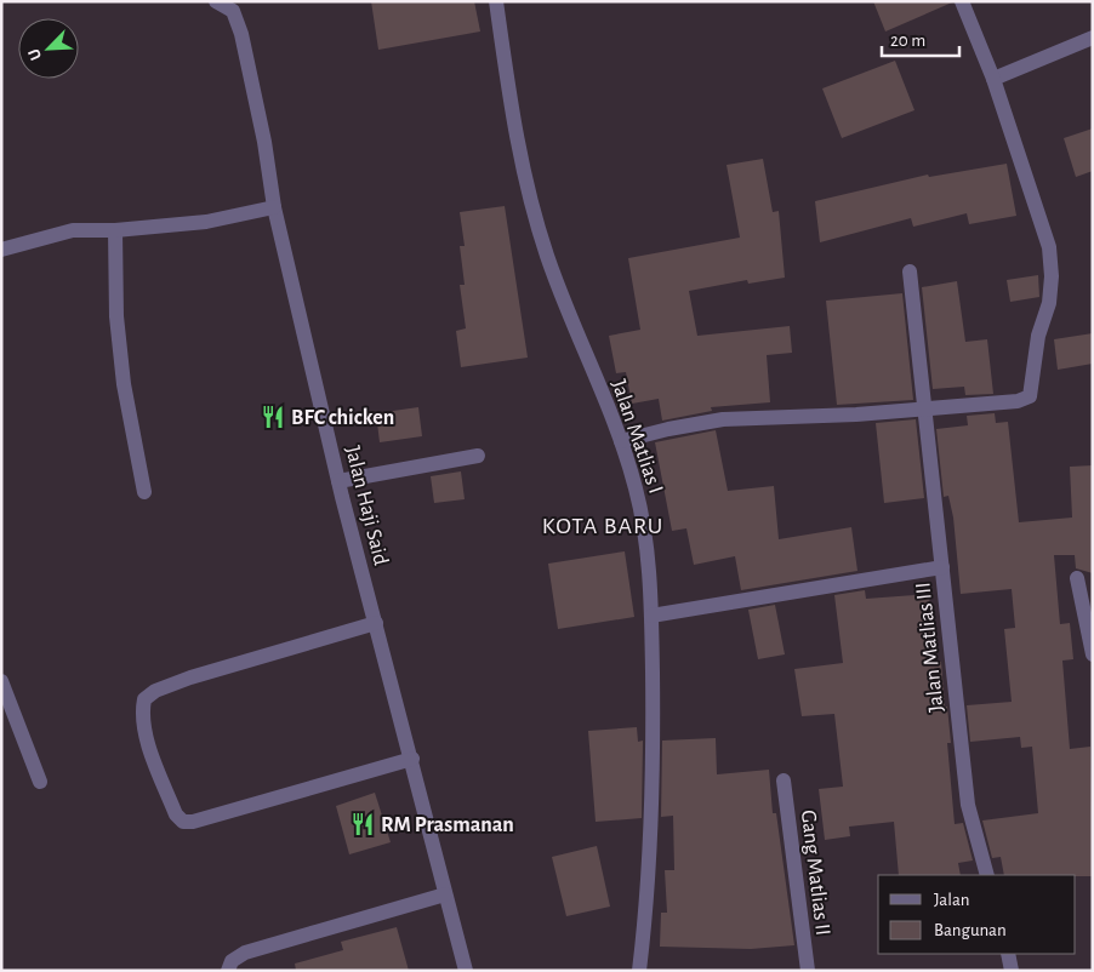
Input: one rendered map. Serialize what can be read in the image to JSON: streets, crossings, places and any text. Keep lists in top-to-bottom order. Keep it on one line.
{"streets":{"street":["Jalan Matlias I","Jalan Haji Said","Jalan Matlias III","Gang Matlias II"]},"districts":["KOTA BARU"],"places":{"restaurant":["BFC chicken","RM Prasmanan"]},"legend":["Jalan","Bangunan"],"scale_bar":"20 m","north":"bottom left"}
